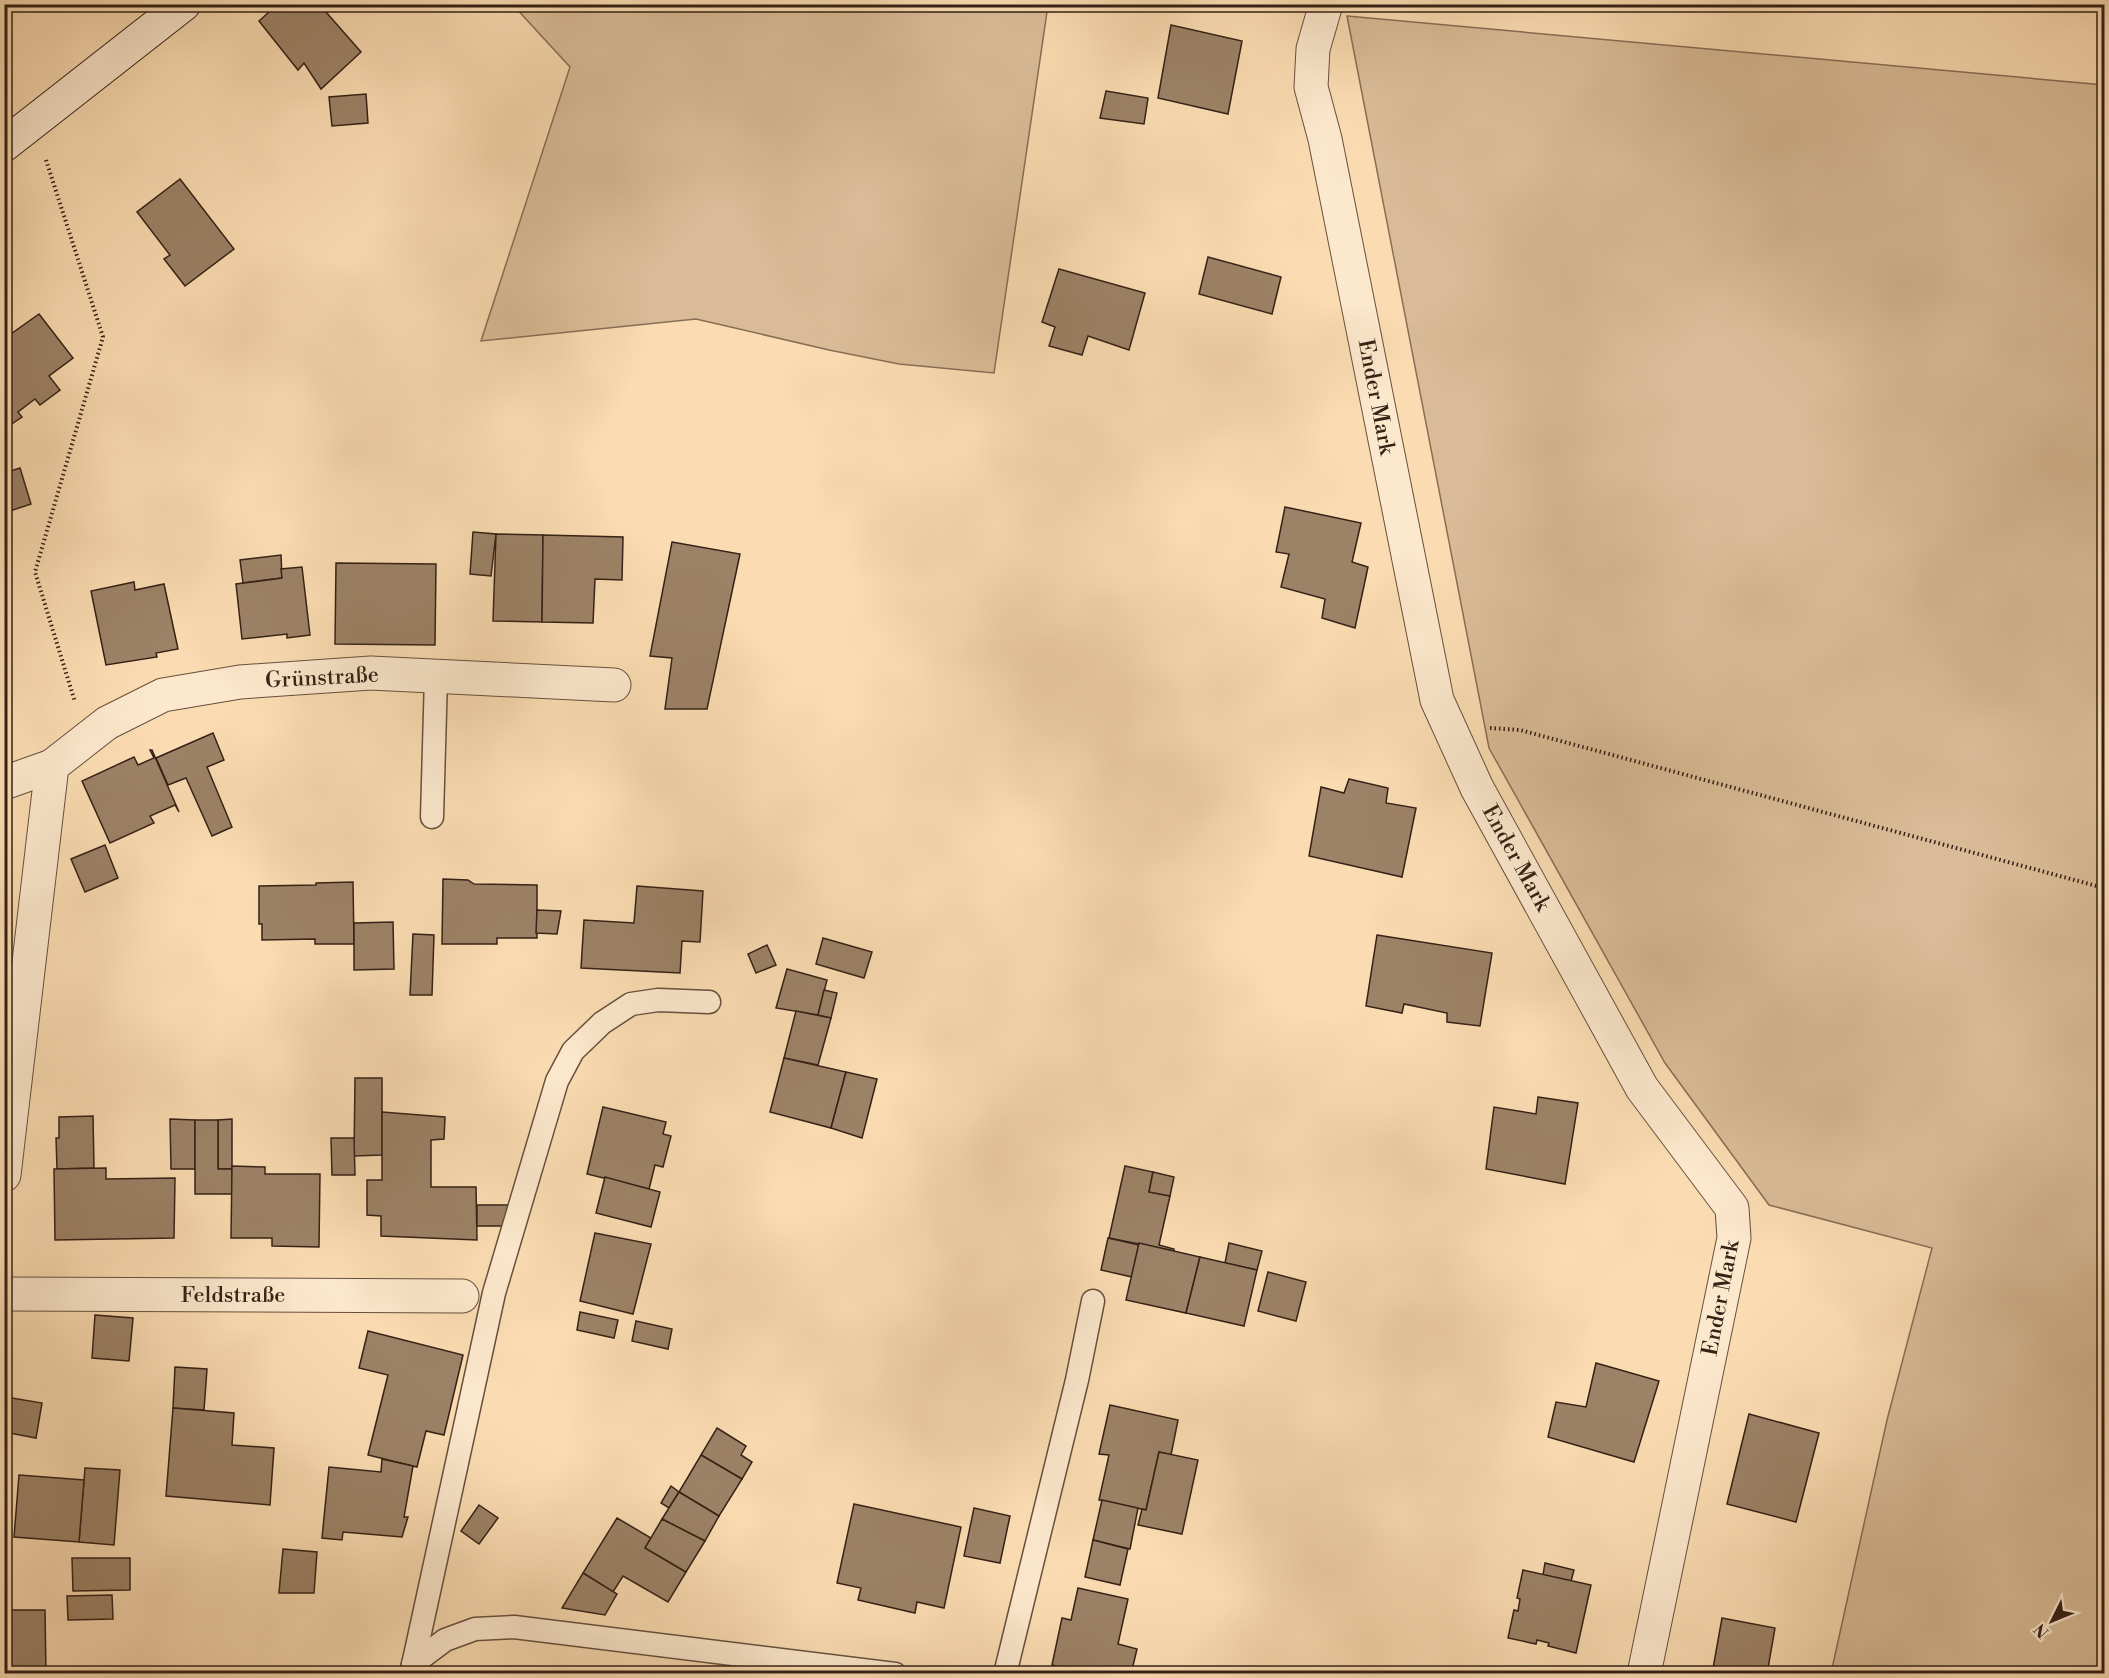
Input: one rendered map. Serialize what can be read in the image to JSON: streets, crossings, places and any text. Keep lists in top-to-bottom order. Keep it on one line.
{"streets":{"street":["Ender Mark","Grünstraße","Feldstraße"]},"north":"bottom left"}
